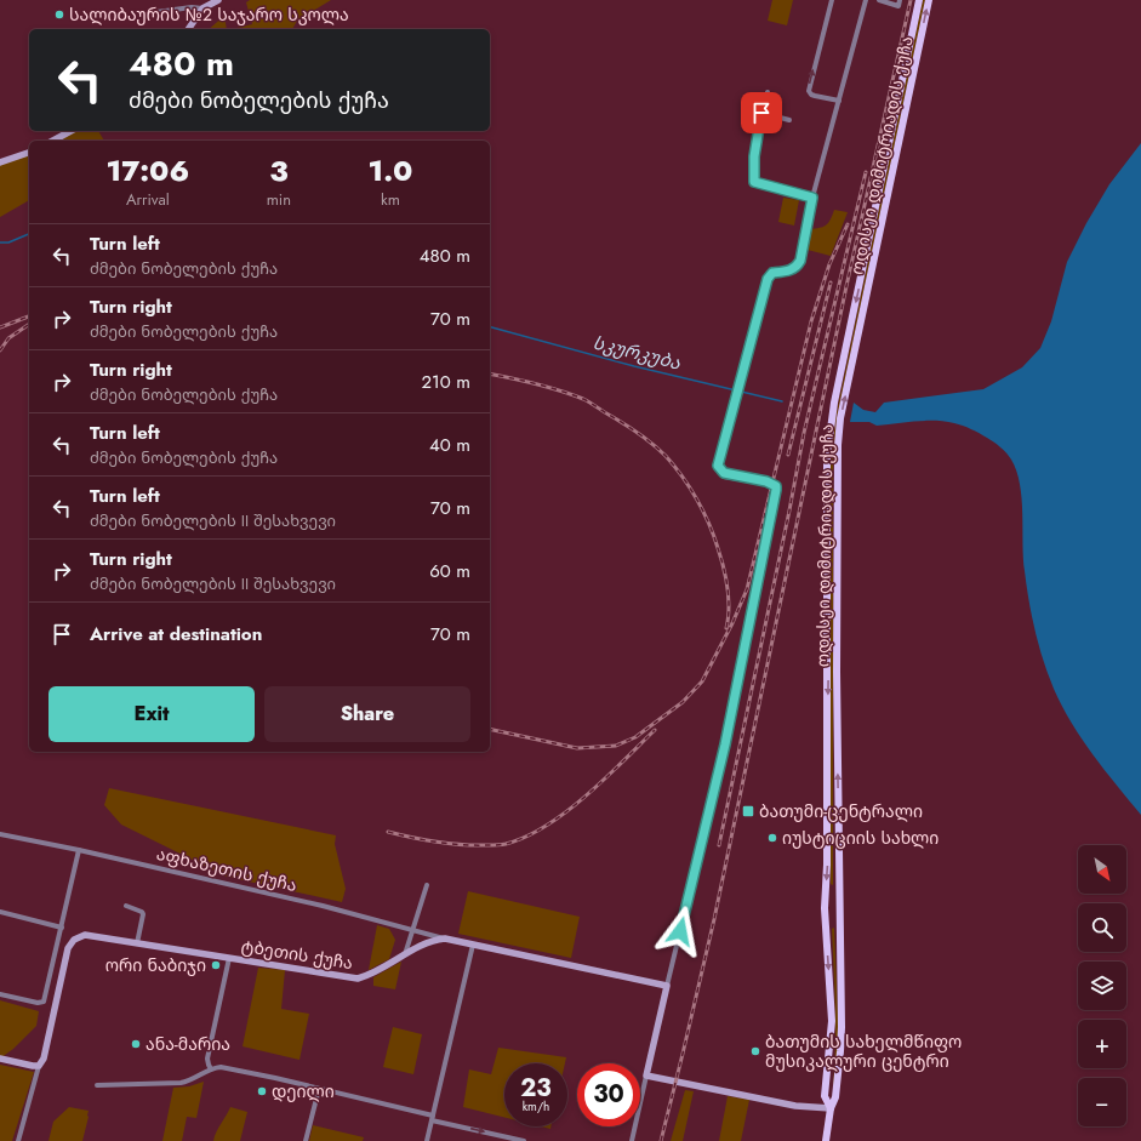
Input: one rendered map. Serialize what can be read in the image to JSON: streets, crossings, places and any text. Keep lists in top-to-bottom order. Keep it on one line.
{"streets":{"main road":["ოდისეი დიმიტრიადის ქუჩა"],"street":["აფხაზეთის ქუჩა","ტბეთის ქუჩა"]},"crossings":[["აფხაზეთის ქუჩა","ტბეთის ქუჩა"]],"water":["სკურკუბა"],"places":{"other":["სალიბაურის №2 საჯარო სკოლა","იუსტიციის სახლი","ორი ნაბიჯი","ანა-მარია","ბათუმის სახელმწიფო მუსიკალური ცენტრი","დეილი"],"transit":["ბათუმი-ცენტრალი"]},"north":"bottom right","page":{"turn":["480 m","ძმები ნობელების ქუჩა"],"eta":["17:06","Arrival","3","min","1.0","km"],"list":[{"name":"Turn left","note":"ძმები ნობელების ქუჩა","value":"480 m"},{"name":"Turn right","note":"ძმები ნობელების ქუჩა","value":"70 m"},{"name":"Turn right","note":"ძმები ნობელების ქუჩა","value":"210 m"},{"name":"Turn left","note":"ძმები ნობელების ქუჩა","value":"40 m"},{"name":"Turn left","note":"ძმები ნობელების II შესახვევი","value":"70 m"},{"name":"Turn right","note":"ძმები ნობელების II შესახვევი","value":"60 m"},{"name":"Arrive at destination","value":"70 m"}],"buttons":["Exit","Share"],"map_buttons":["+","−"],"speed":"23 km/h","limit":"30"}}
